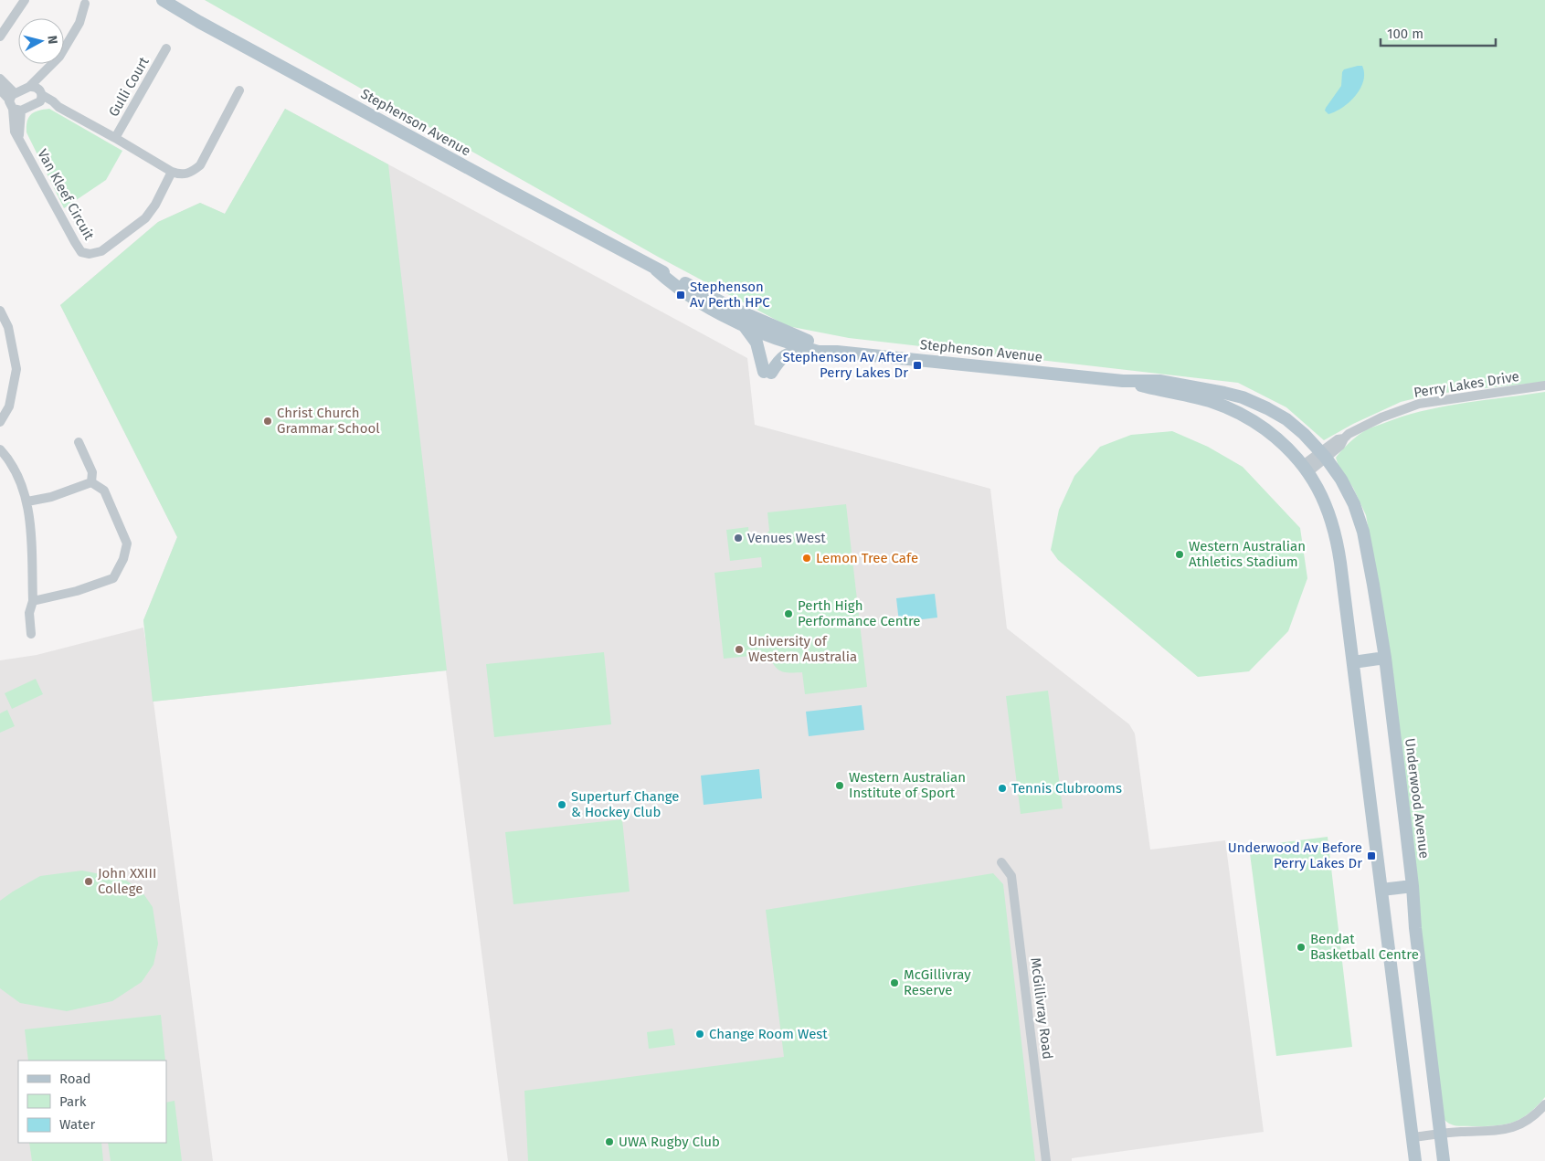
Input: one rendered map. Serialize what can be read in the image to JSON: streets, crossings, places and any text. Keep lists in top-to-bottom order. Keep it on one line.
{"streets":{"main road":["Stephenson Avenue","Underwood Avenue"],"street":["Gulli Court","Van Kleef Circuit","Perry Lakes Drive","McGillivray Road"]},"crossings":[["Stephenson Avenue","Perry Lakes Drive"],["Stephenson Avenue","Underwood Avenue"],["Perry Lakes Drive","Underwood Avenue"]],"places":{"transit":["Stephenson Av Perth HPC","Stephenson Av After Perry Lakes Dr","Underwood Av Before Perry Lakes Dr"],"other":["Christ Church Grammar School","Venues West","Western Australian Athletics Stadium","Lemon Tree Cafe","Perth High Performance Centre","University of Western Australia","Western Australian Institute of Sport","Tennis Clubrooms","Superturf Change & Hockey Club","John XXIII College","Bendat Basketball Centre","McGillivray Reserve","Change Room West","UWA Rugby Club"]},"legend":["Road","Park","Water"],"scale_bar":"100 m","north":"right"}
